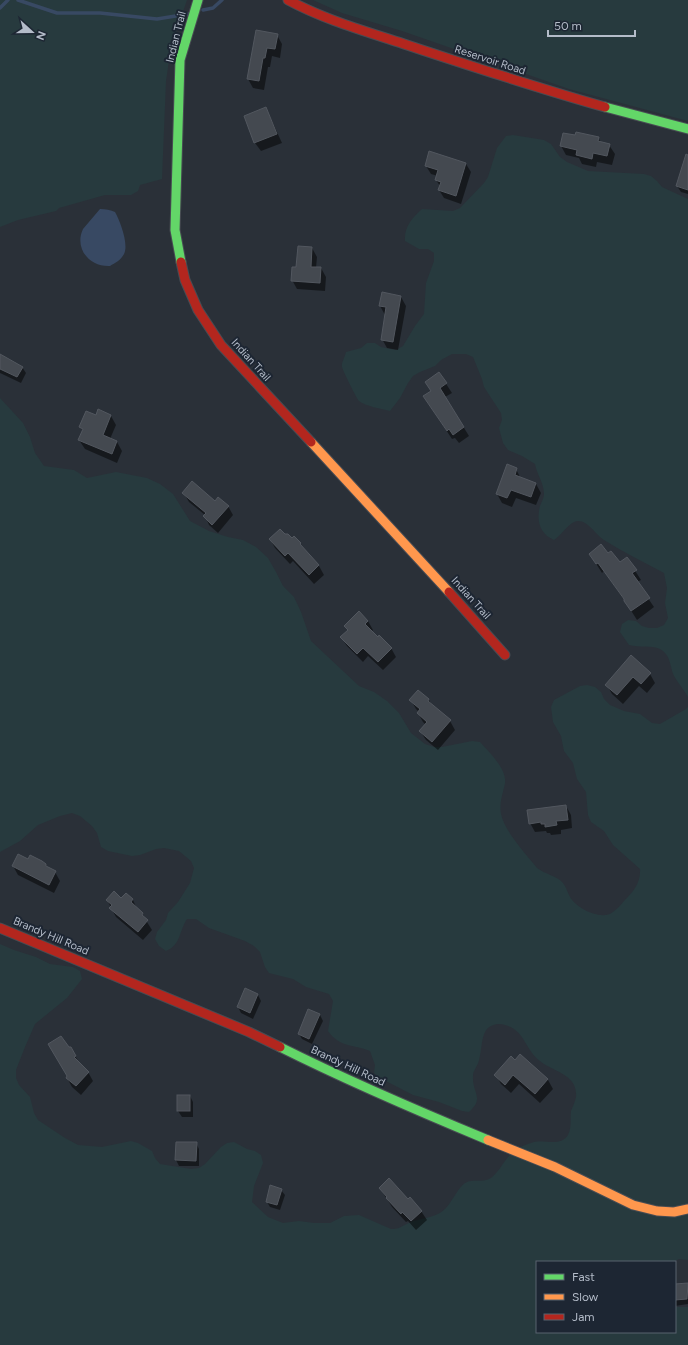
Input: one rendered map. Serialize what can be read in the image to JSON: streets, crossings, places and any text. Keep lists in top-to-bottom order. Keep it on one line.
{"streets":{"street":["Indian Trail","Reservoir Road","Brandy Hill Road"]},"legend":["Fast","Slow","Jam"],"scale_bar":"50 m","north":"right"}
